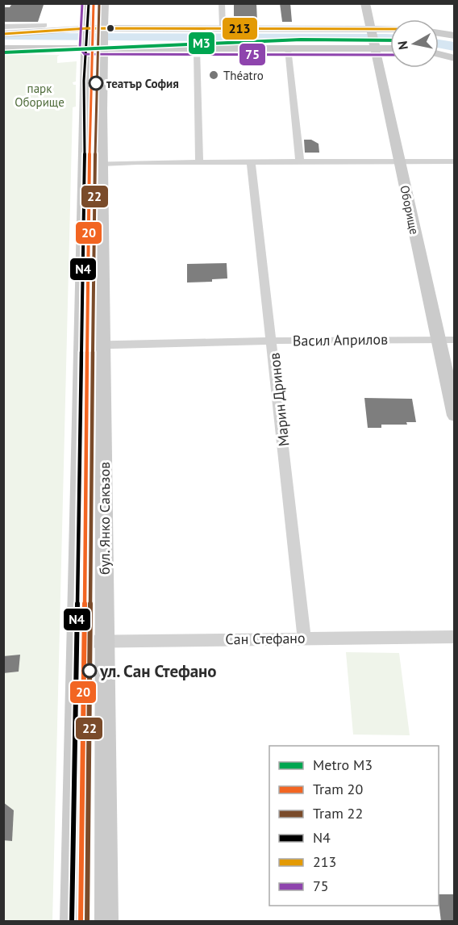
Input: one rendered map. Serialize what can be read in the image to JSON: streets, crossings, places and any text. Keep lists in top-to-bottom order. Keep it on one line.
{"streets":{"main road":["Оборище","бул. Янко Сакъзов"],"street":["Васил Априлов","Марин Дринов","Сан Стефано"]},"crossings":[["Оборище","Васил Априлов"],["Васил Априлов","Марин Дринов"],["Васил Априлов","бул. Янко Сакъзов"],["Марин Дринов","Сан Стефано"],["бул. Янко Сакъзов","Сан Стефано"]],"parks":["парк Оборище"],"places":["Théatro","театър София","ул. Сан Стефано"],"lines":["tram line 20","tram line 22","transit line N4","transit line 75","transit line 213","metro line M3"],"legend":["Metro M3","Tram 20","Tram 22","N4","213","75"],"north":"left"}
